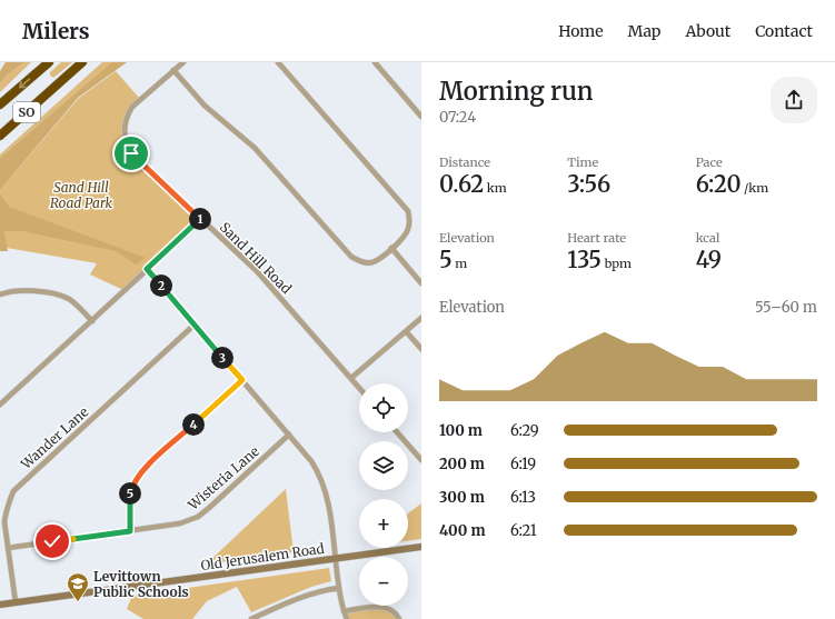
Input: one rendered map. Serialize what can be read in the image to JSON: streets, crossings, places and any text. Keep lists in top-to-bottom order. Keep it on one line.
{"streets":{"highway":["SO"],"main road":["Old Jerusalem Road"],"street":["Sand Hill Road","Wander Lane","Wisteria Lane"]},"crossings":[["Wander Lane","Wisteria Lane"],["Wander Lane","Old Jerusalem Road"]],"parks":["Sand Hill Road Park"],"places":{"school or university":["Levittown Public Schools"]},"page":{"header":"Milers","nav":["Home","Map","About","Contact"],"heading":["Morning run","07:24"],"stats":[["Distance","0.62 km"],["Time","3:56"],["Pace","6:20 /km"],["Elevation","5 m"],["Heart rate","135 bpm"],["kcal","49"]],"pins":["1","2","3","4","5"],"chart":["Elevation","55–60 m"],"map_buttons":["+","−"],"list":[{"name":"100 m","note":"6:29"},{"name":"200 m","note":"6:19"},{"name":"300 m","note":"6:13"},{"name":"400 m","note":"6:21"}]}}
